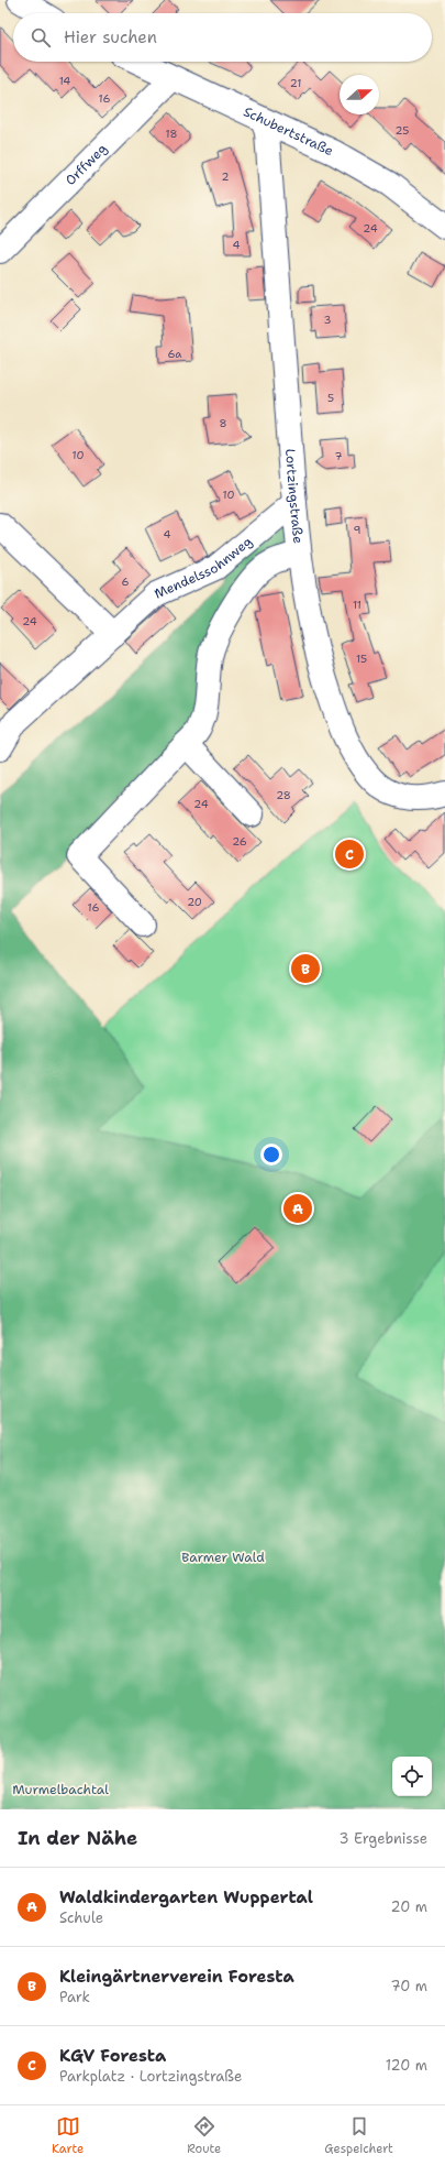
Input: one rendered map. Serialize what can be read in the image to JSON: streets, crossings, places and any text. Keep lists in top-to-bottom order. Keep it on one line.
{"streets":{"street":["Schubertstraße","Orffweg","Lortzingstraße","Mendelssohnweg"]},"crossings":[["Schubertstraße","Orffweg"],["Schubertstraße","Lortzingstraße"],["Lortzingstraße","Mendelssohnweg"]],"parks":["Barmer Wald","Murmelbachtal"],"house_numbers":["14","21","16","25","18","2","24","4","3","6a","5","8","10","7","10","9","4","6","11","24","15","28","24","26","20","16"],"north":"right","page":{"search":"Hier suchen","pins":["C","B","A"],"heading":["In der Nähe","3 Ergebnisse"],"list":[{"mark":"A","name":"Waldkindergarten Wuppertal","note":"Schule","value":"20 m"},{"mark":"B","name":"Kleingärtnerverein Foresta","note":"Park","value":"70 m"},{"mark":"C","name":"KGV Foresta","note":"Parkplatz · Lortzingstraße","value":"120 m"}],"nav":["Karte","Route","Gespeichert"]}}
